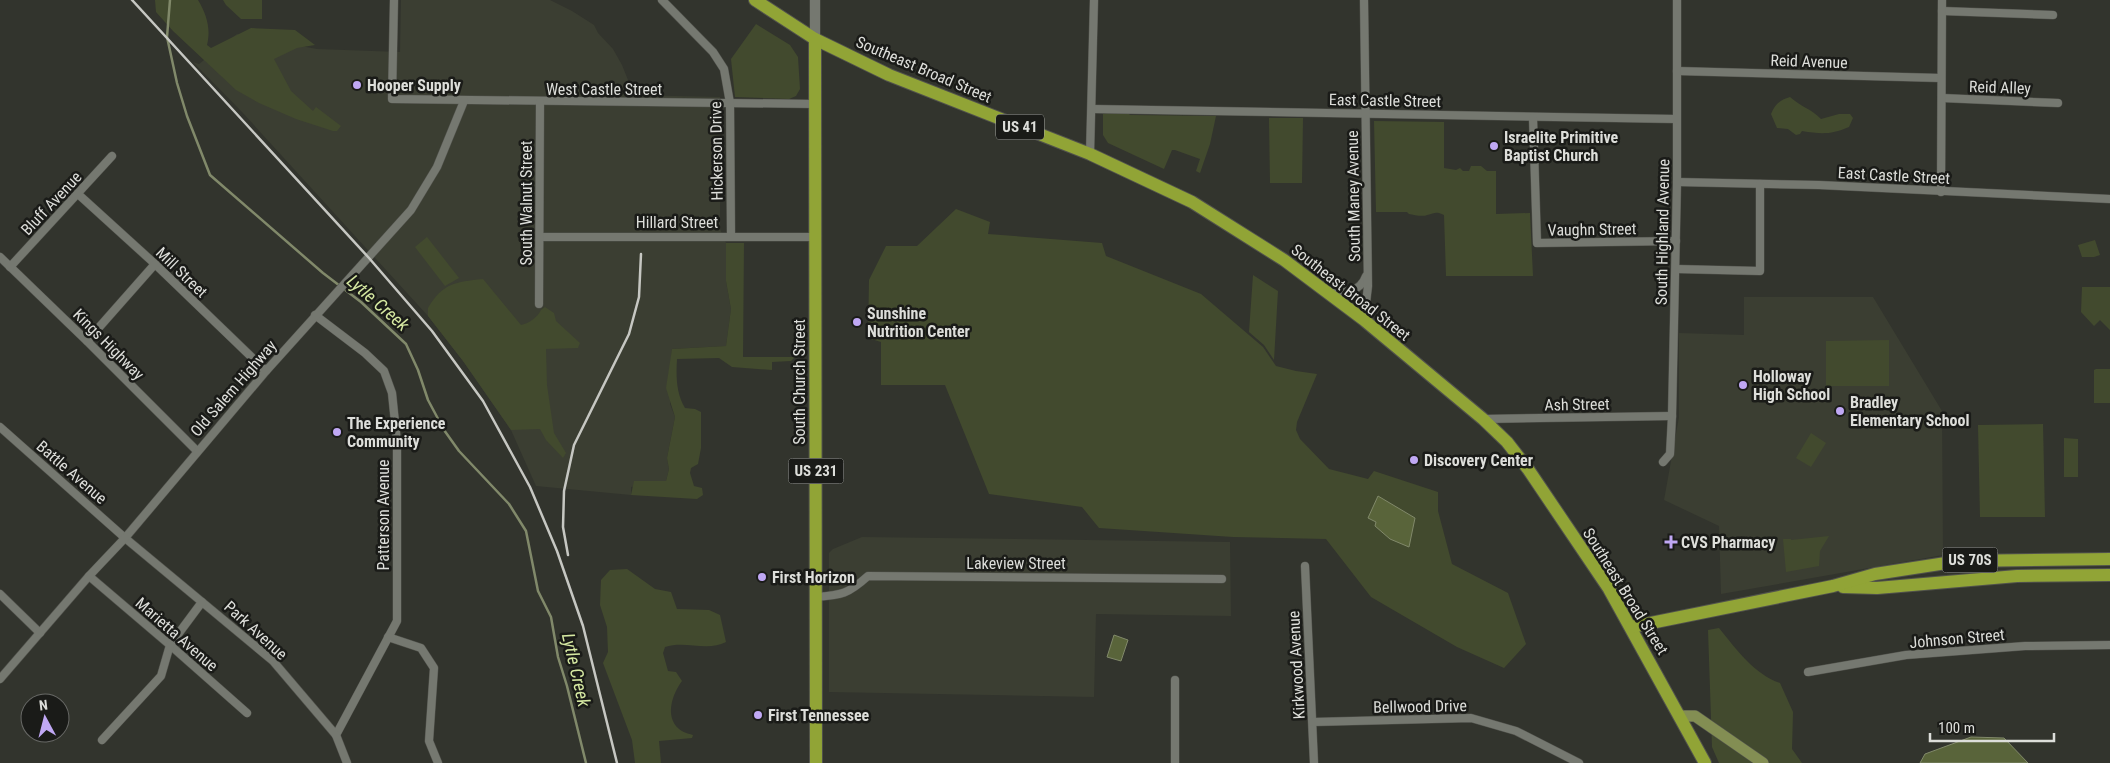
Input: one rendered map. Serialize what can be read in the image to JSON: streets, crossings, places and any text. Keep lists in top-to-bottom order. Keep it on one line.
{"streets":{"main road":["Southeast Broad Street","US 41","South Church Street","US 231","US 70S"],"street":["Reid Avenue","Reid Alley","West Castle Street","East Castle Street","Hickerson Drive","South Maney Avenue","Bluff Avenue","South Walnut Street","Hillard Street","Vaughn Street","South Highland Avenue","Mill Street","Kings Highway","Old Salem Highway","Ash Street","Battle Avenue","Patterson Avenue","Lakeview Street","Park Avenue","Marietta Avenue","Johnson Street","Kirkwood Avenue","Bellwood Drive"]},"crossings":[["Reid Avenue","South Highland Avenue"],["Southeast Broad Street","US 41"],["Southeast Broad Street","South Maney Avenue"],["Southeast Broad Street","South Church Street"],["Southeast Broad Street","Ash Street"],["Southeast Broad Street","US 70S"],["West Castle Street","Hickerson Drive"],["West Castle Street","South Walnut Street"],["West Castle Street","South Church Street"],["West Castle Street","Old Salem Highway"],["East Castle Street","South Maney Avenue"],["East Castle Street","Vaughn Street"],["East Castle Street","South Highland Avenue"],["US 41","South Church Street"],["Hickerson Drive","Hillard Street"],["Bluff Avenue","Mill Street"],["Bluff Avenue","Kings Highway"],["South Walnut Street","Hillard Street"],["Hillard Street","South Church Street"],["Vaughn Street","South Highland Avenue"],["South Highland Avenue","Ash Street"],["Mill Street","Old Salem Highway"],["Kings Highway","Old Salem Highway"],["South Church Street","Lakeview Street"],["Old Salem Highway","Battle Avenue"],["Old Salem Highway","Patterson Avenue"],["Old Salem Highway","Park Avenue"],["Old Salem Highway","Marietta Avenue"],["Battle Avenue","Park Avenue"],["Patterson Avenue","Park Avenue"],["Kirkwood Avenue","Bellwood Drive"]],"water":["Lytle Creek"],"places":{"other":["Hooper Supply","Israelite Primitive Baptist Church","Sunshine Nutrition Center","Holloway High School","Bradley Elementary School","The Experience Community","Discovery Center","First Horizon","First Tennessee"],"health":["CVS Pharmacy"]},"scale_bar":"100 m","north":"top"}
